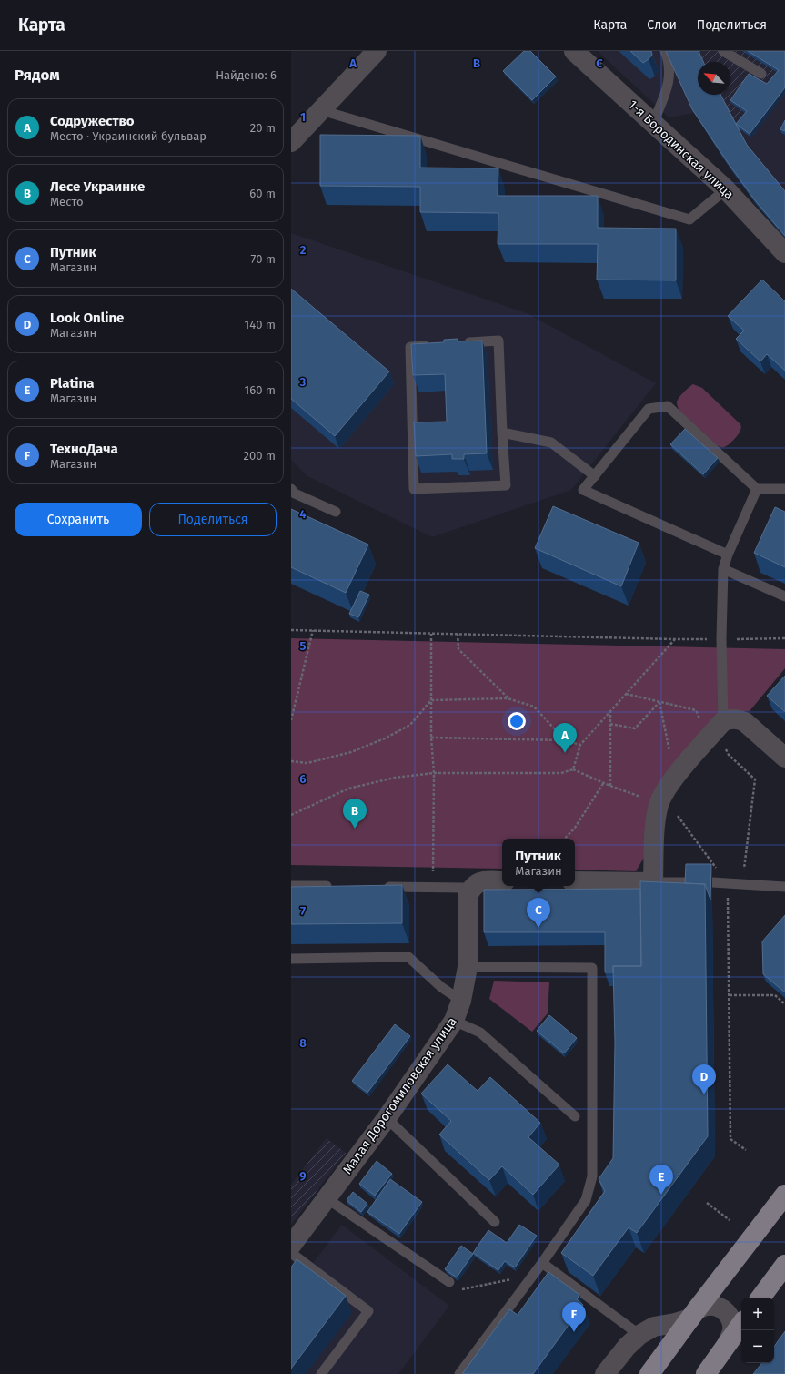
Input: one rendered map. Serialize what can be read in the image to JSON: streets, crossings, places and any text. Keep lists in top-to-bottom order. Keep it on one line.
{"streets":{"street":["1-я Бородинская улица","Малая Дорогомиловская улица"]},"north":"top left","page":{"header":"Карта","nav":["Карта","Слои","Поделиться"],"heading":["Рядом","Найдено: 6"],"list":[{"mark":"A","name":"Содружество","note":"Место · Украинский бульвар","value":"20 m"},{"mark":"B","name":"Лесе Украинке","note":"Место","value":"60 m"},{"mark":"C","name":"Путник","note":"Магазин","value":"70 m"},{"mark":"D","name":"Look Online","note":"Магазин","value":"140 m"},{"mark":"E","name":"Platina","note":"Магазин","value":"160 m"},{"mark":"F","name":"ТехноДача","note":"Магазин","value":"200 m"}],"buttons":["Сохранить","Поделиться"],"pins":["A","B","C","D","E","F"],"popup":["Путник","Магазин"],"map_buttons":["+","−"]},"grid":{"columns":["A","B","C"],"rows":["1","2","3","4","5","6","7","8","9"]}}
